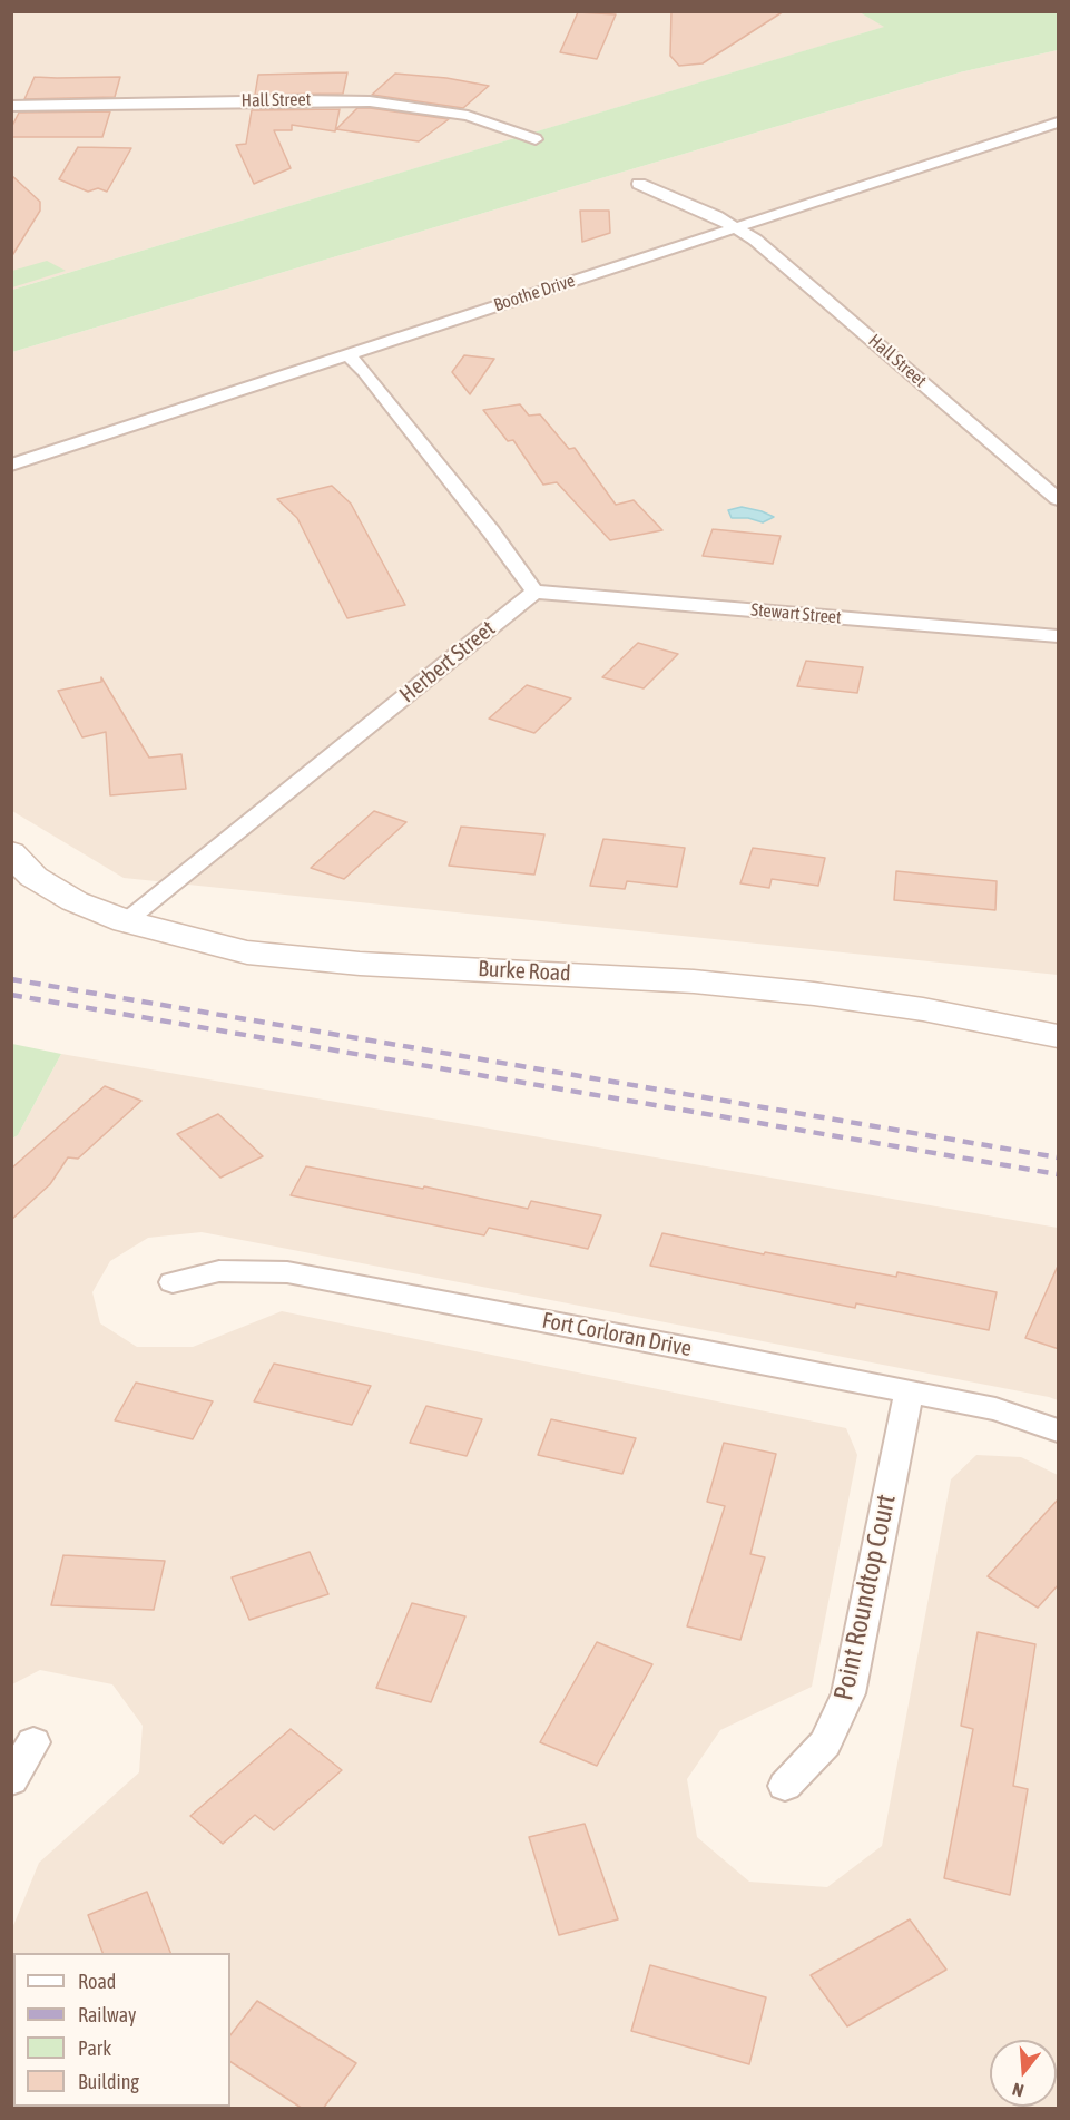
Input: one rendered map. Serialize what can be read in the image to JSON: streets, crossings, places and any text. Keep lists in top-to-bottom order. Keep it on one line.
{"streets":{"street":["Hall Street","Boothe Drive","Stewart Street","Herbert Street","Burke Road","Fort Corloran Drive","Point Roundtop Court"]},"crossings":[["Hall Street","Boothe Drive"],["Stewart Street","Herbert Street"],["Herbert Street","Burke Road"],["Fort Corloran Drive","Point Roundtop Court"]],"legend":["Road","Railway","Park","Building"],"north":"bottom"}
